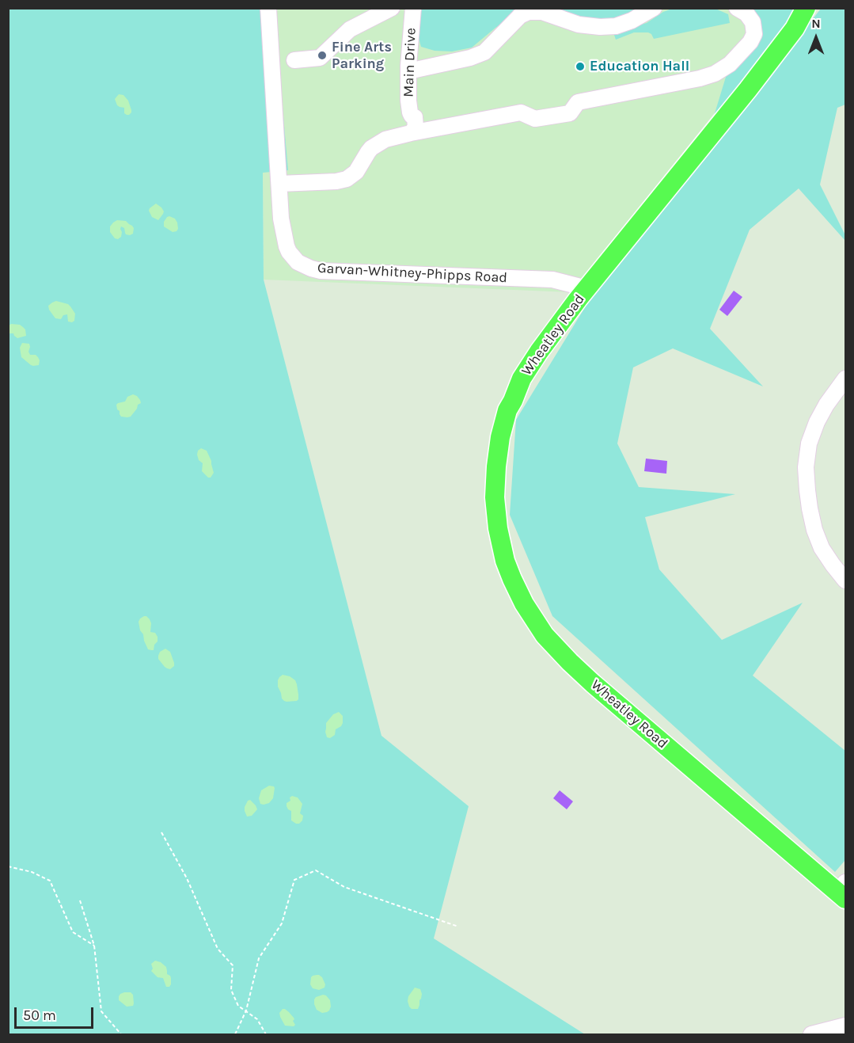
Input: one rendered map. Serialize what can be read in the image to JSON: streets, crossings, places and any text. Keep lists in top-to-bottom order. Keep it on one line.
{"streets":{"main road":["Wheatley Road"],"street":["Main Drive","Garvan-Whitney-Phipps Road"]},"crossings":[["Garvan-Whitney-Phipps Road","Wheatley Road"]],"places":["Fine Arts Parking","Education Hall"],"scale_bar":"50 m","north":"top"}
